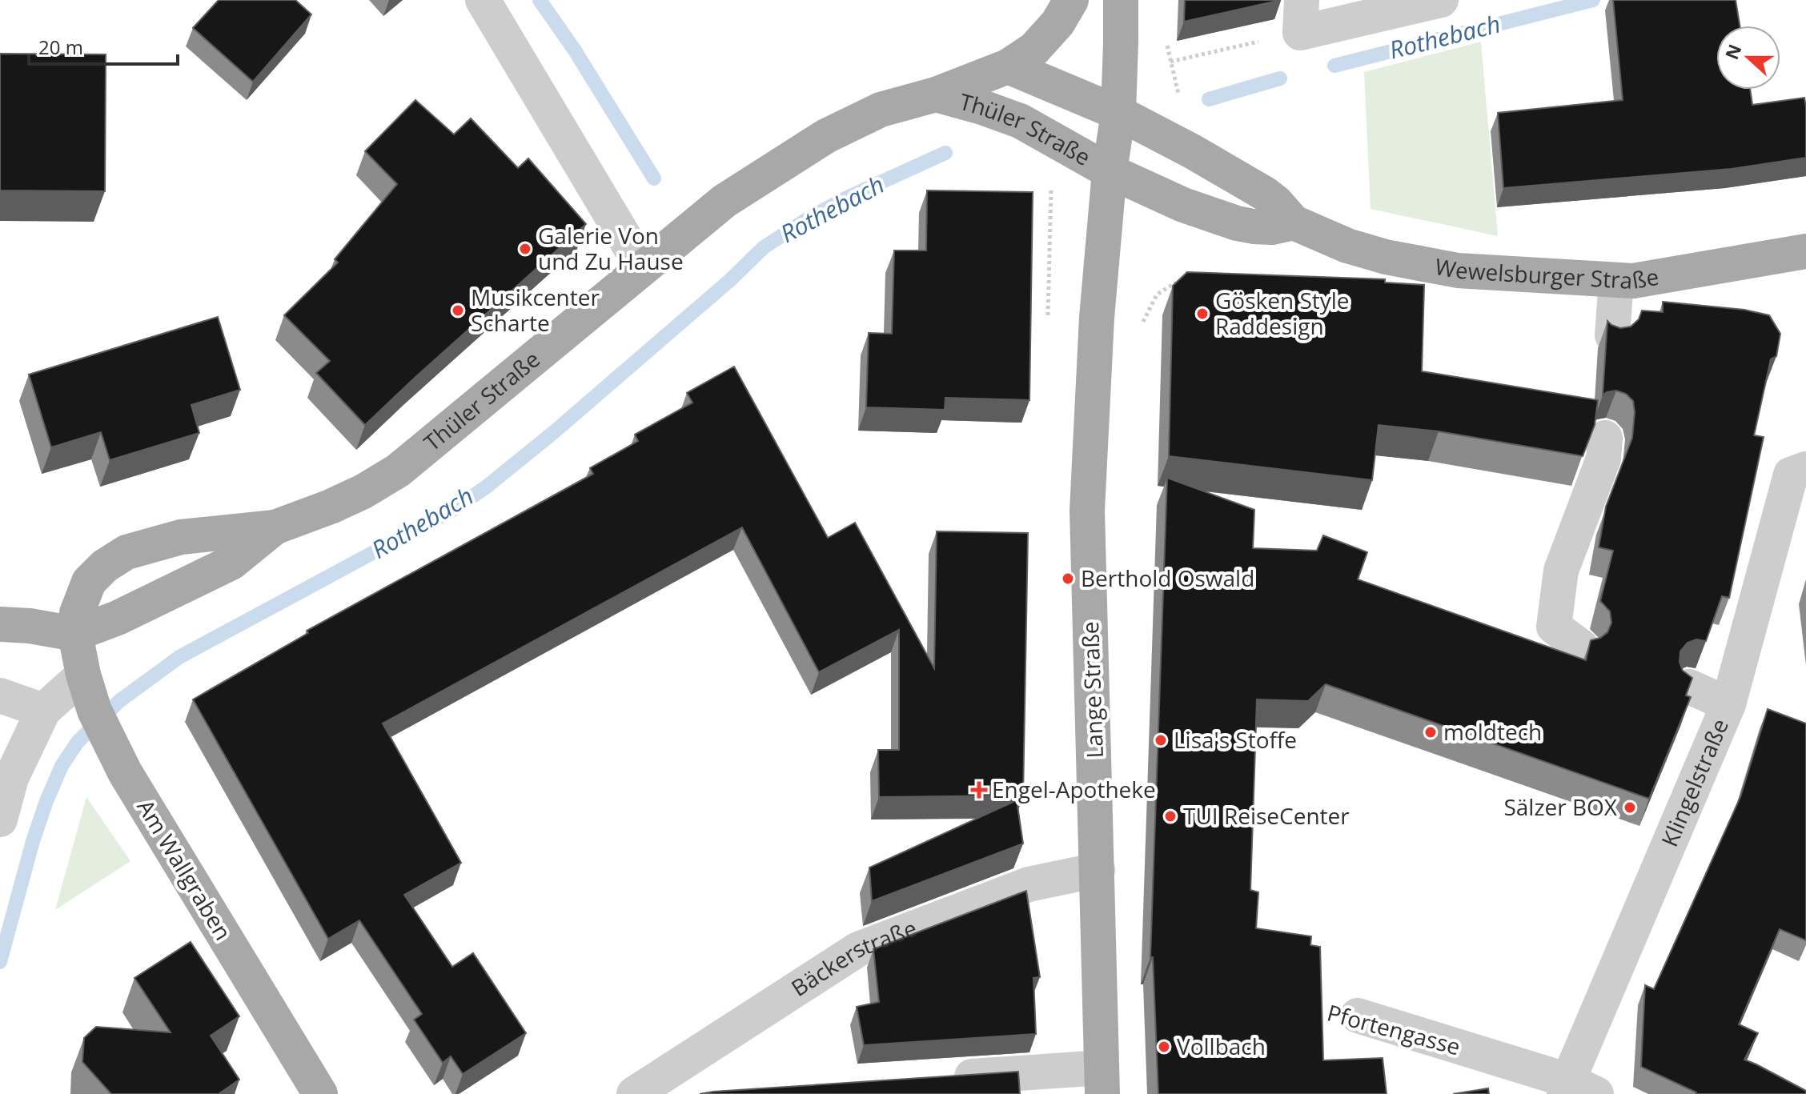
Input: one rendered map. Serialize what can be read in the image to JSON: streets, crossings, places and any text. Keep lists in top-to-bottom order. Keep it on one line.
{"streets":{"main road":["Thüler Straße","Wewelsburger Straße","Lange Straße","Am Wallgraben"],"street":["Klingelstraße","Bäckerstraße","Pfortengasse"]},"crossings":[["Thüler Straße","Lange Straße"],["Thüler Straße","Am Wallgraben"],["Wewelsburger Straße","Lange Straße"],["Lange Straße","Bäckerstraße"],["Klingelstraße","Pfortengasse"]],"water":["Rothebach"],"places":{"other":["Galerie Von und Zu Hause","Musikcenter Scharte","Gösken Style Raddesign","Berthold Oswald","moldtech","Lisa's Stoffe","Sälzer BOX","TUI ReiseCenter","Vollbach"],"health":["Engel-Apotheke"]},"scale_bar":"20 m","north":"left"}
